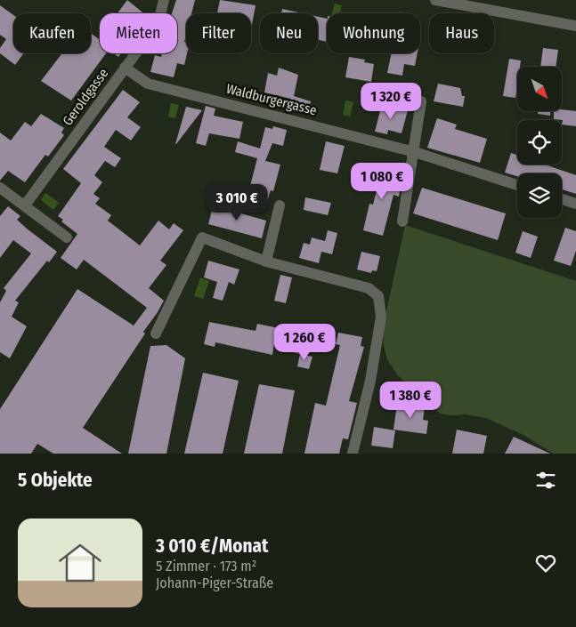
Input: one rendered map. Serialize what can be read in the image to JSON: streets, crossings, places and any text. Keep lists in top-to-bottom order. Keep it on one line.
{"streets":{"street":["Geroldgasse","Waldburgergasse"]},"crossings":[["Geroldgasse","Waldburgergasse"]],"north":"bottom right","page":{"chip":["Kaufen","Mieten","Filter","Neu","Wohnung","Haus"],"price":["1 320 €","1 080 €","3 010 €","1 260 €","1 380 €"],"heading":"5 Objekte","list":[{"name":"3 010 €/Monat","note":"5 Zimmer · 173 m² · Johann-Piger-Straße"}]}}
